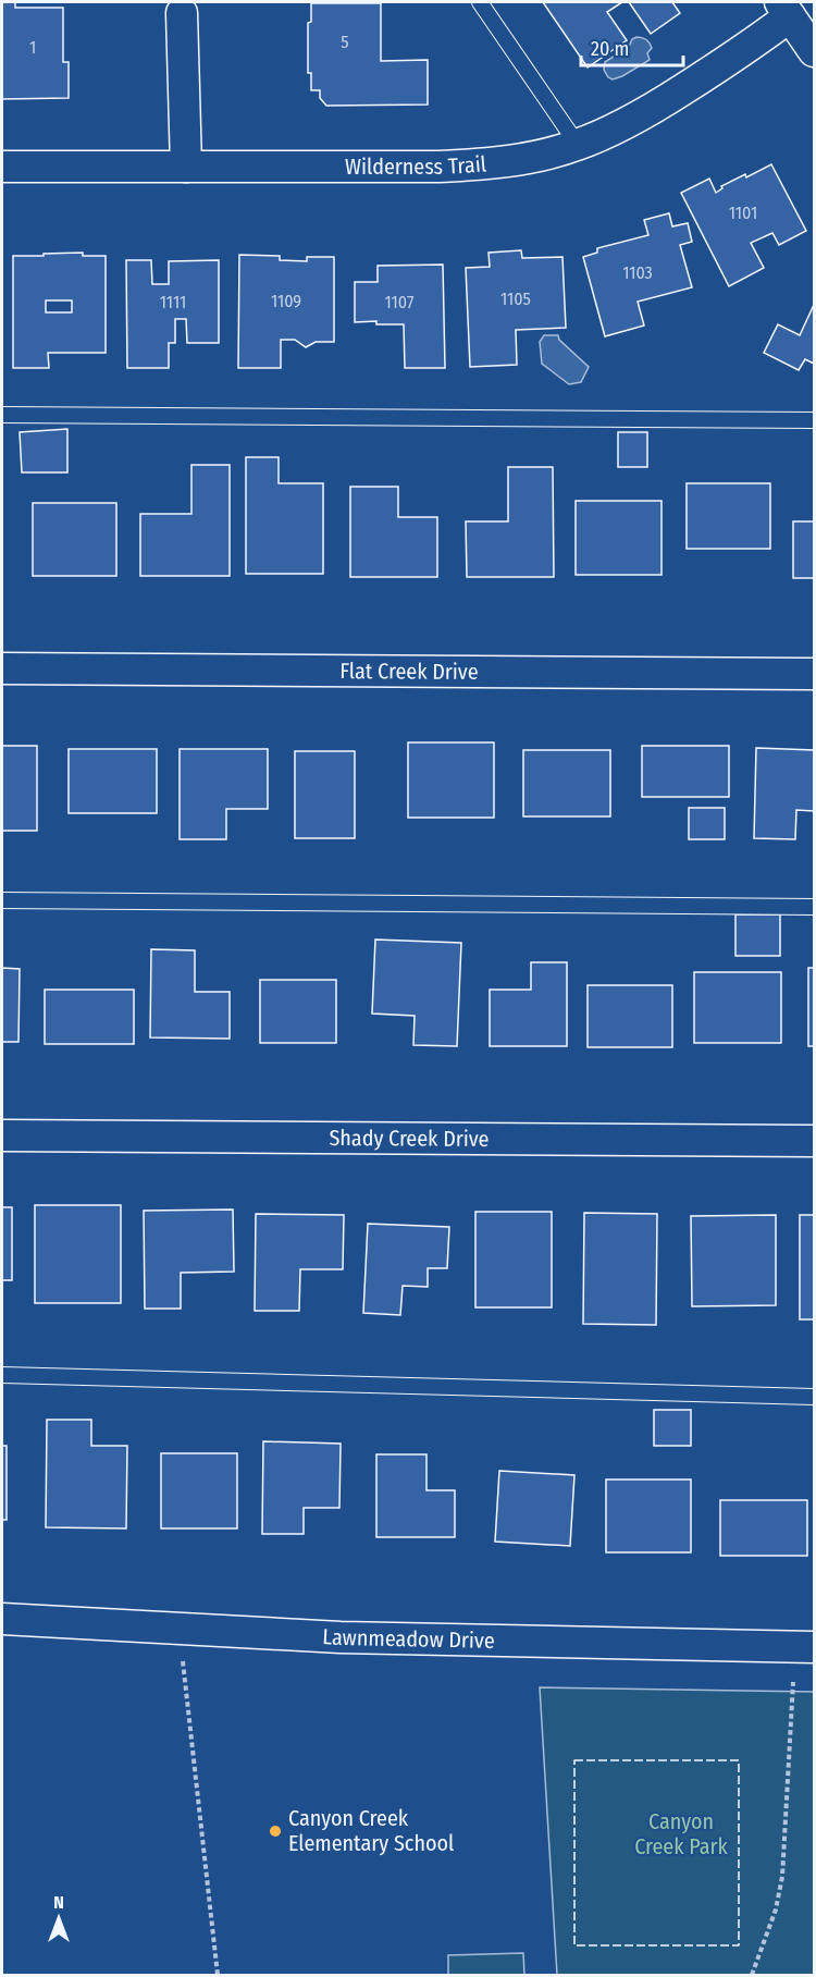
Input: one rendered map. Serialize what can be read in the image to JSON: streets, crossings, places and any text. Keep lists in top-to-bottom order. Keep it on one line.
{"streets":{"street":["Wilderness Trail","Flat Creek Drive","Shady Creek Drive","Lawnmeadow Drive"]},"parks":["Canyon Creek Park"],"places":["Canyon Creek Elementary School"],"house_numbers":["5","1","1101","1103","1105","1109","1111","1107"],"scale_bar":"20 m","north":"top"}
